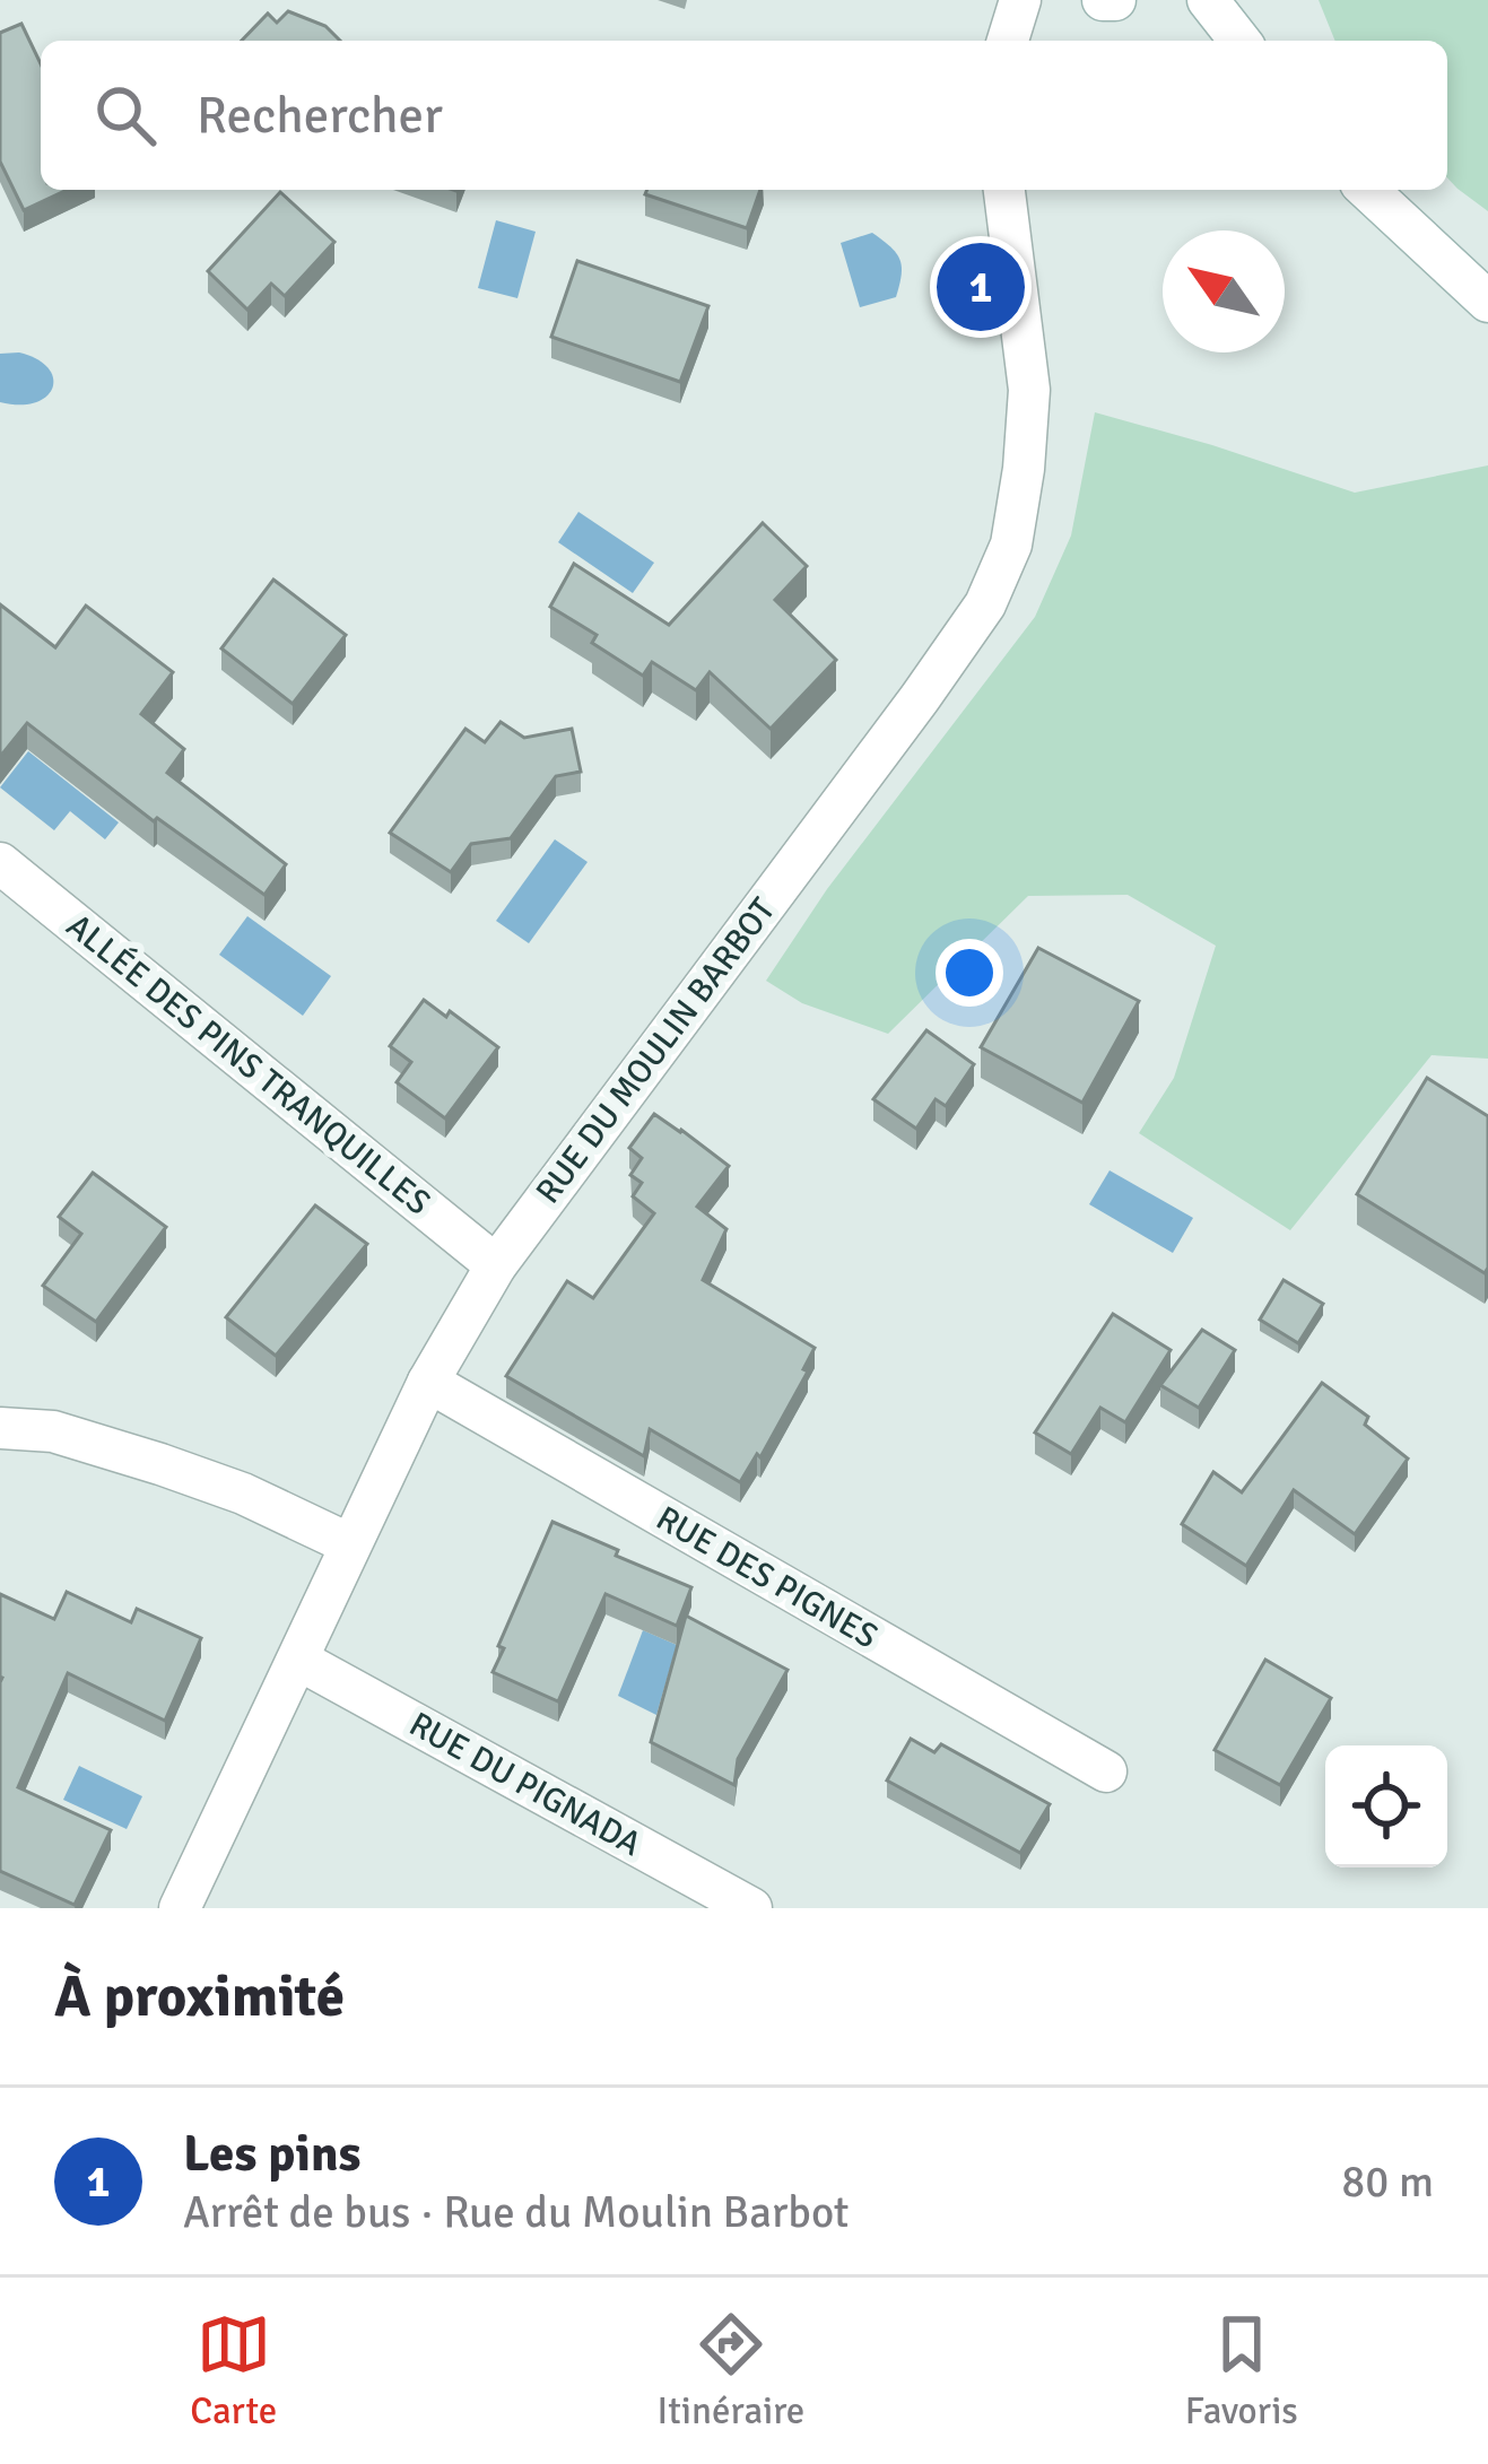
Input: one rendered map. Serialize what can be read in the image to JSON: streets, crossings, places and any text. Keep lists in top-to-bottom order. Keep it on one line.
{"streets":{"street":["RUE DU MOULIN BARBOT","ALLÉE DES PINS TRANQUILLES","RUE DES PIGNES","RUE DU PIGNADA"]},"crossings":[["RUE DU MOULIN BARBOT","ALLÉE DES PINS TRANQUILLES"],["RUE DU MOULIN BARBOT","RUE DES PIGNES"],["RUE DU MOULIN BARBOT","RUE DU PIGNADA"]],"north":"top left","page":{"search":"Rechercher","pins":"1","heading":"À proximité","list":[{"mark":"1","name":"Les pins","note":"Arrêt de bus · Rue du Moulin Barbot","value":"80 m"}],"nav":["Carte","Itinéraire","Favoris"]}}
